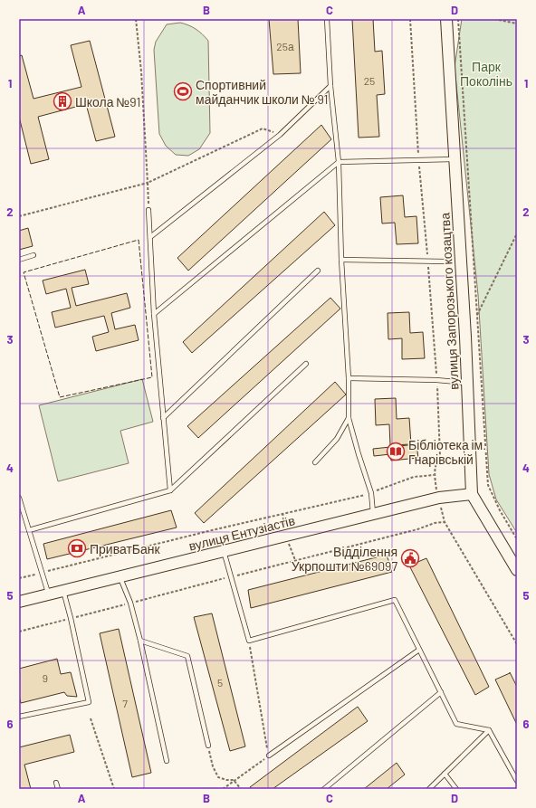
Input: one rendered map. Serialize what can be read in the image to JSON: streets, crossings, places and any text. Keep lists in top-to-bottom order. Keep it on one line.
{"streets":{"street":["вулиця Запорозького козацтва","вулиця Ентузіастів"]},"crossings":[["вулиця Запорозького козацтва","вулиця Ентузіастів"]],"parks":["Парк Поколінь"],"places":{"sports":["Спортивний майданчик школи № 91"],"building":["Школа №91"],"library":["Бібліотека ім. Гнарівській"],"bank":["ПриватБанк"],"public building":["Відділення Укрпошти №69097"]},"house_numbers":["25а","25","9","5","7"],"grid":{"columns":["A","B","C","D"],"rows":["1","2","3","4","5","6"]}}
